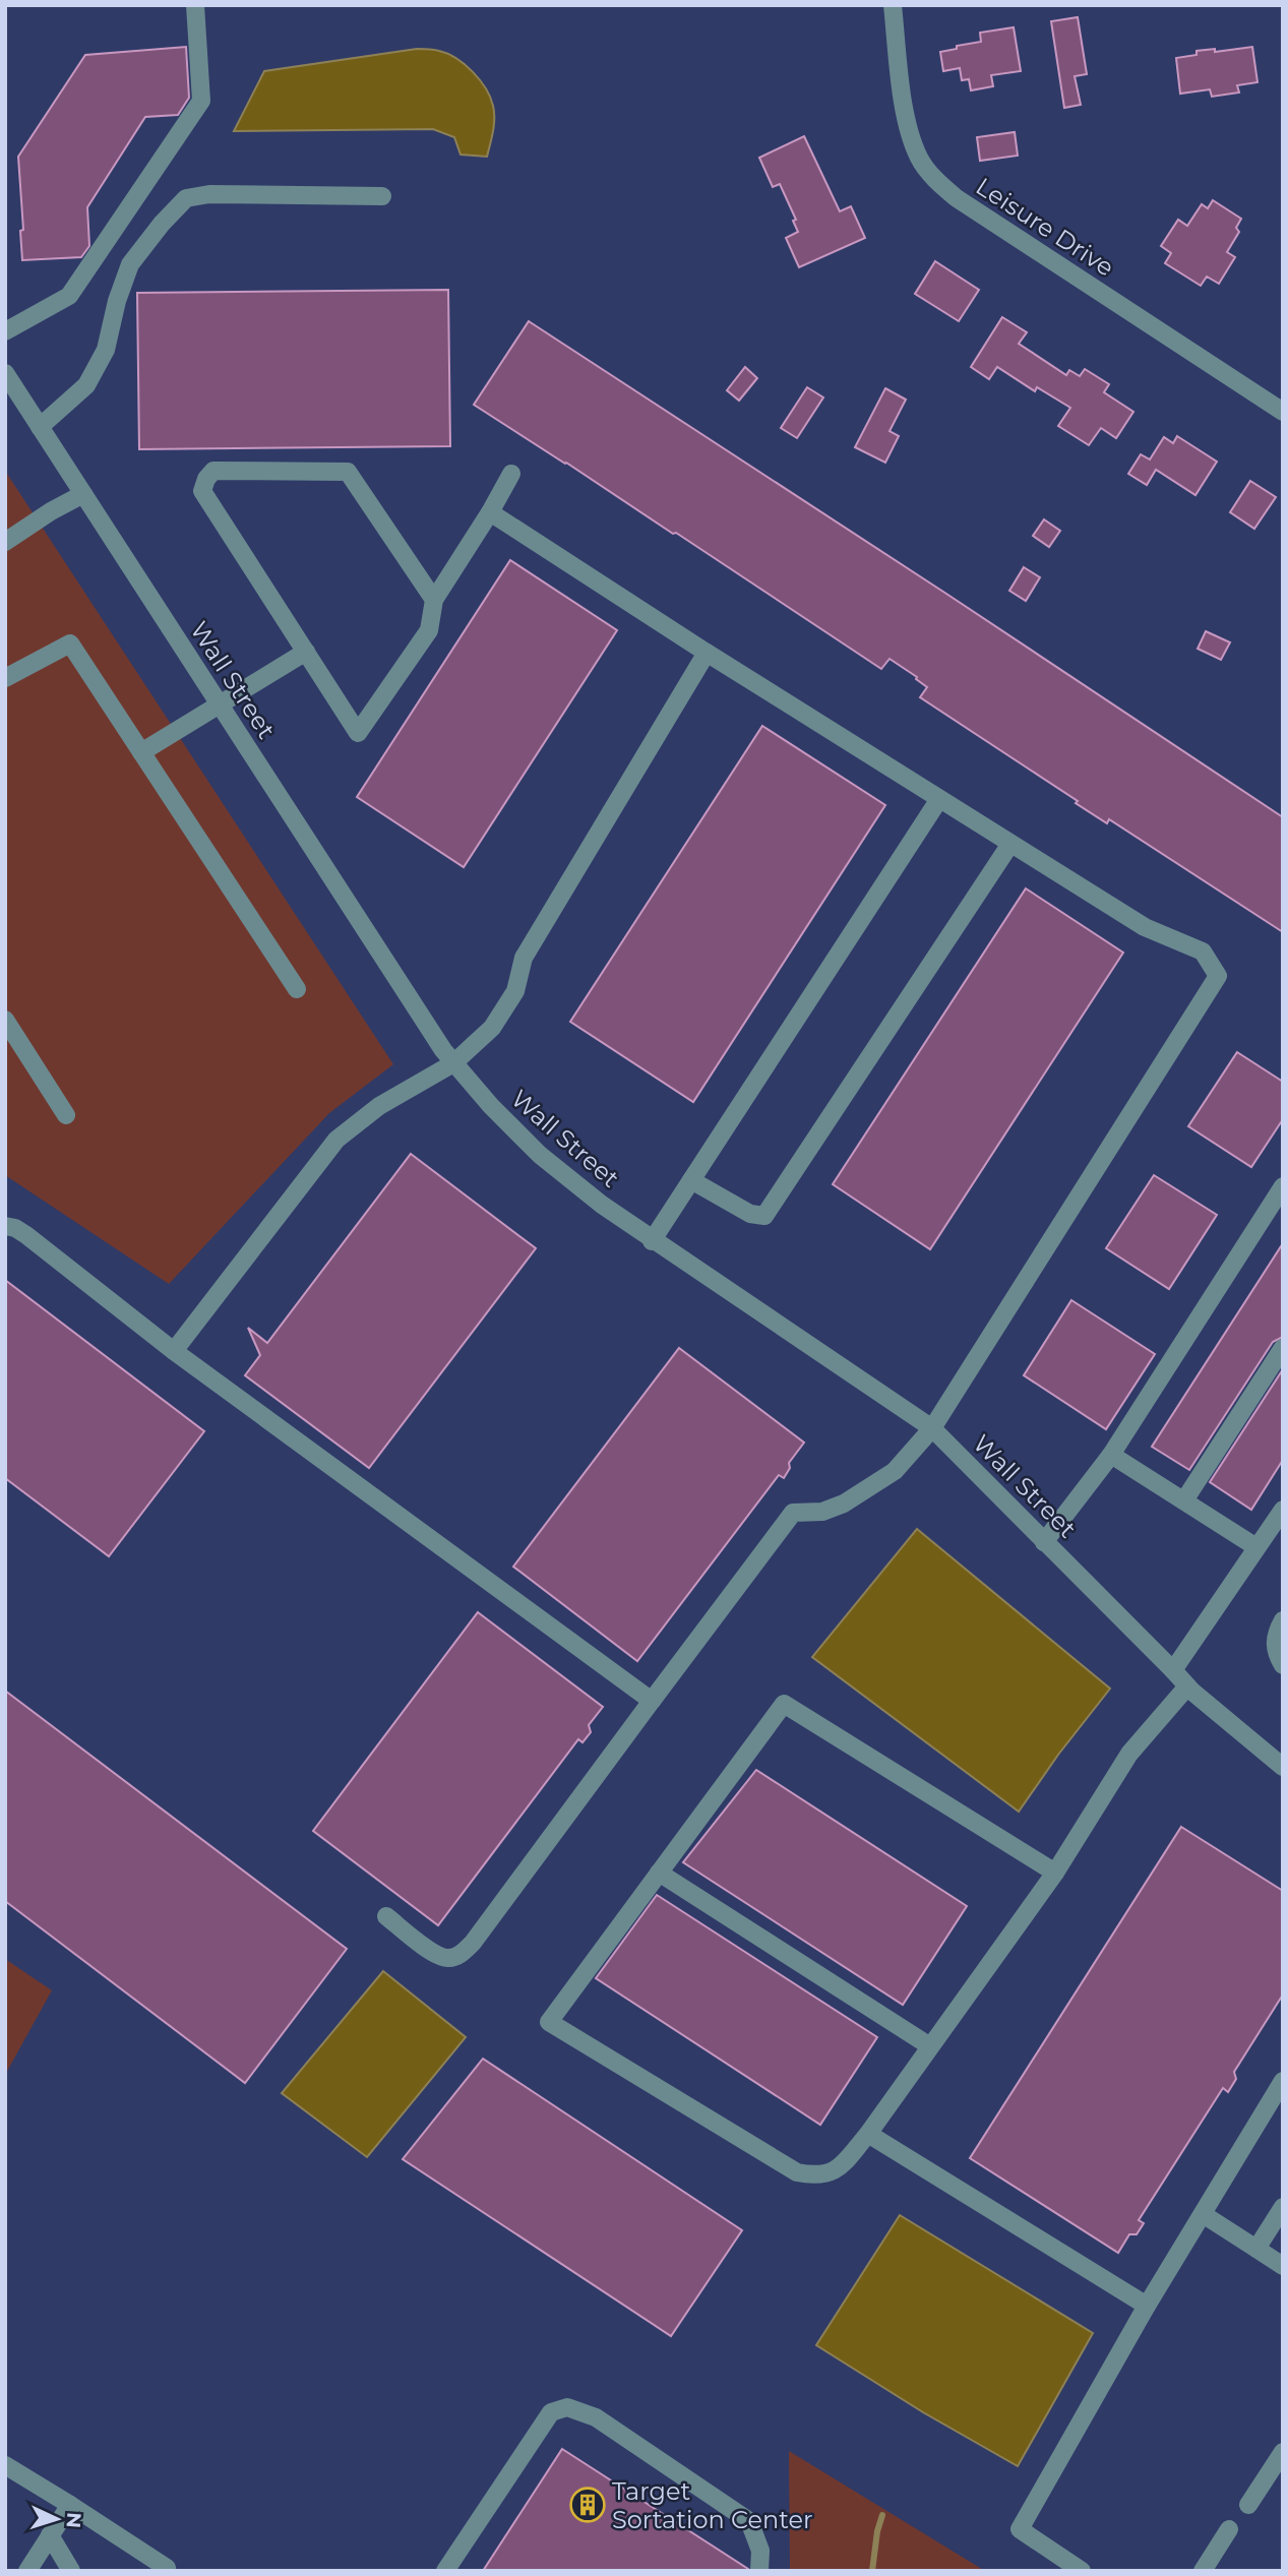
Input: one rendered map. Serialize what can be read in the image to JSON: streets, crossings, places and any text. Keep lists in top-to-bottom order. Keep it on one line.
{"streets":{"street":["Leisure Drive","Wall Street"]},"places":{"building":["Target Sortation Center"]},"north":"right"}
